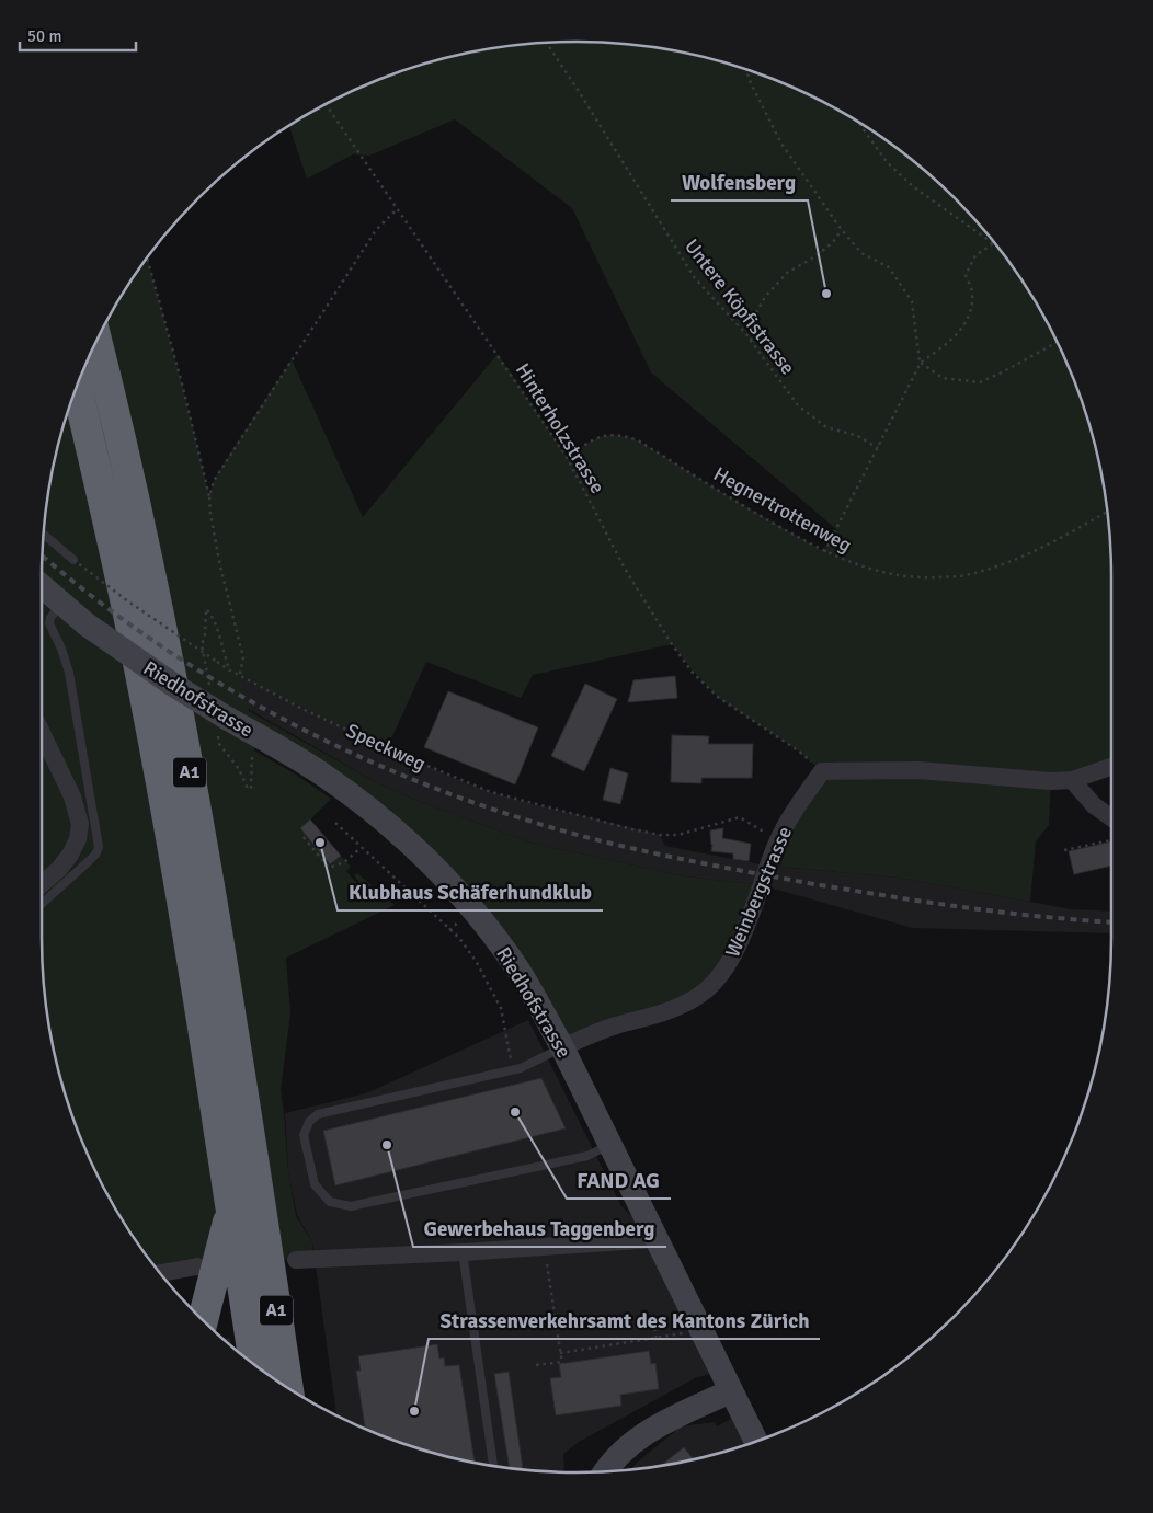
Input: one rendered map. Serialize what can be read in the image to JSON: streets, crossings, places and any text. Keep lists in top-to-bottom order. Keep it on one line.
{"streets":{"highway":["A1"],"street":["Riedhofstrasse","Weinbergstrasse"],"path":["Untere Köpfistrasse","Hinterholzstrasse","Hegnertrottenweg","Speckweg"]},"crossings":[["Hinterholzstrasse","Hegnertrottenweg"],["Hinterholzstrasse","Weinbergstrasse"],["Riedhofstrasse","Weinbergstrasse"],["Speckweg","Weinbergstrasse"]],"places":["Wolfensberg","Klubhaus Schäferhundklub","FAND AG","Gewerbehaus Taggenberg","Strassenverkehrsamt des Kantons Zürich"],"scale_bar":"50 m"}
